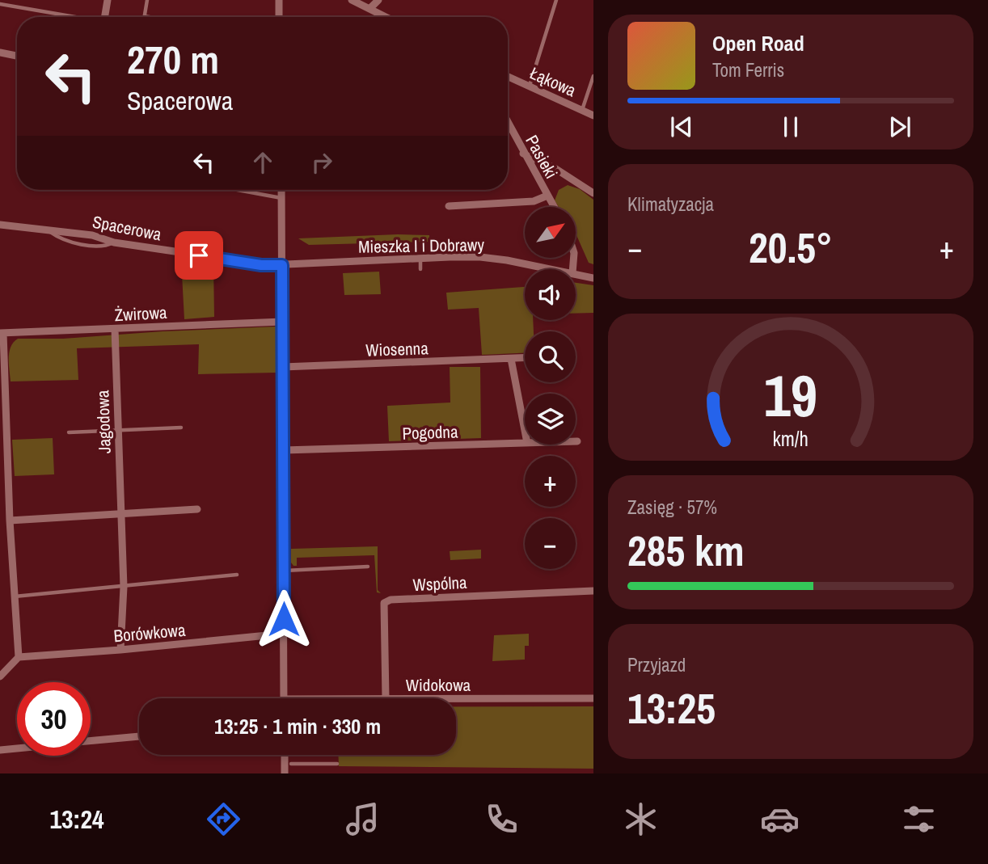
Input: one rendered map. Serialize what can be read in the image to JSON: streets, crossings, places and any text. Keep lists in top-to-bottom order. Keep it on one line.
{"streets":{"street":["Łąkowa","Pasieki","Spacerowa","Mieszka I i Dobrawy","Żwirowa","Wiosenna","Jagodowa","Pogodna","Wspólna","Borówkowa","Widokowa"]},"crossings":[["Spacerowa","Mieszka I i Dobrawy"],["Żwirowa","Jagodowa"],["Jagodowa","Borówkowa"]],"north":"top right","page":{"turn":["270 m","Spacerowa"],"song":["Open Road","Tom Ferris"],"tile":["Klimatyzacja",["Zasięg · 57%","285 km"],["Przyjazd","13:25"]],"map_buttons":["+","−"],"heat":["−","20.5°","+"],"limit":"30","trip":"13:25 · 1 min · 330 m","tabs":"13:24","gauge":["19","km/h"]}}
